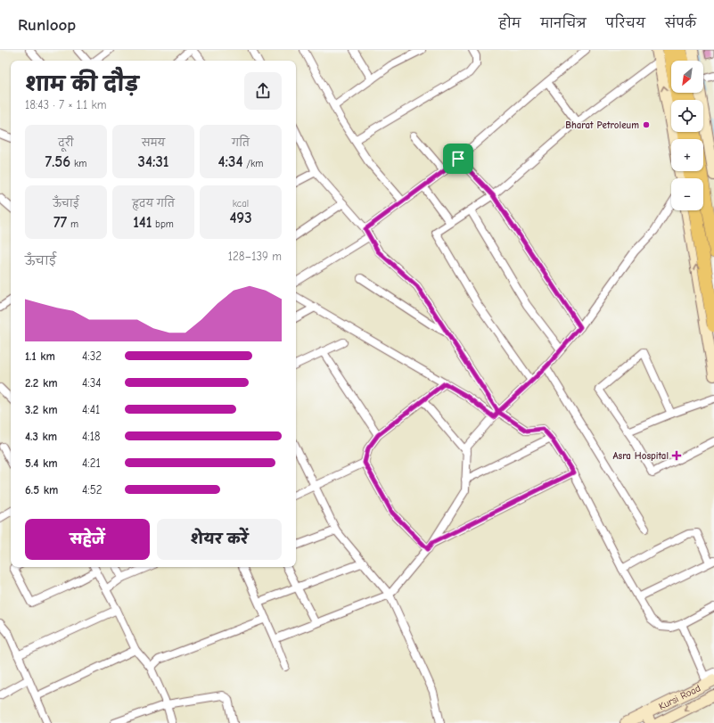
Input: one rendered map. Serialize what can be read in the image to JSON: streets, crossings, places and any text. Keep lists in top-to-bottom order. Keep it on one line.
{"streets":{"street":["Kursi Road"]},"places":{"other":["Bharat Petroleum"],"health":["Asra Hospital"]},"north":"bottom left","page":{"header":"Runloop","nav":["होम","मानचित्र","परिचय","संपर्क"],"map_buttons":["+","−"],"heading":["शाम की दौड़","18:43 · 7 × 1.1 km"],"stats":[["दूरी","7.56 km"],["समय","34:31"],["गति","4:34 /km"],["ऊँचाई","77 m"],["हृदय गति","141 bpm"],["kcal","493"]],"chart":["ऊँचाई","128–139 m"],"list":[{"name":"1.1 km","note":"4:32"},{"name":"2.2 km","note":"4:34"},{"name":"3.2 km","note":"4:41"},{"name":"4.3 km","note":"4:18"},{"name":"5.4 km","note":"4:21"},{"name":"6.5 km","note":"4:52"}],"buttons":["सहेजें","शेयर करें"]}}
